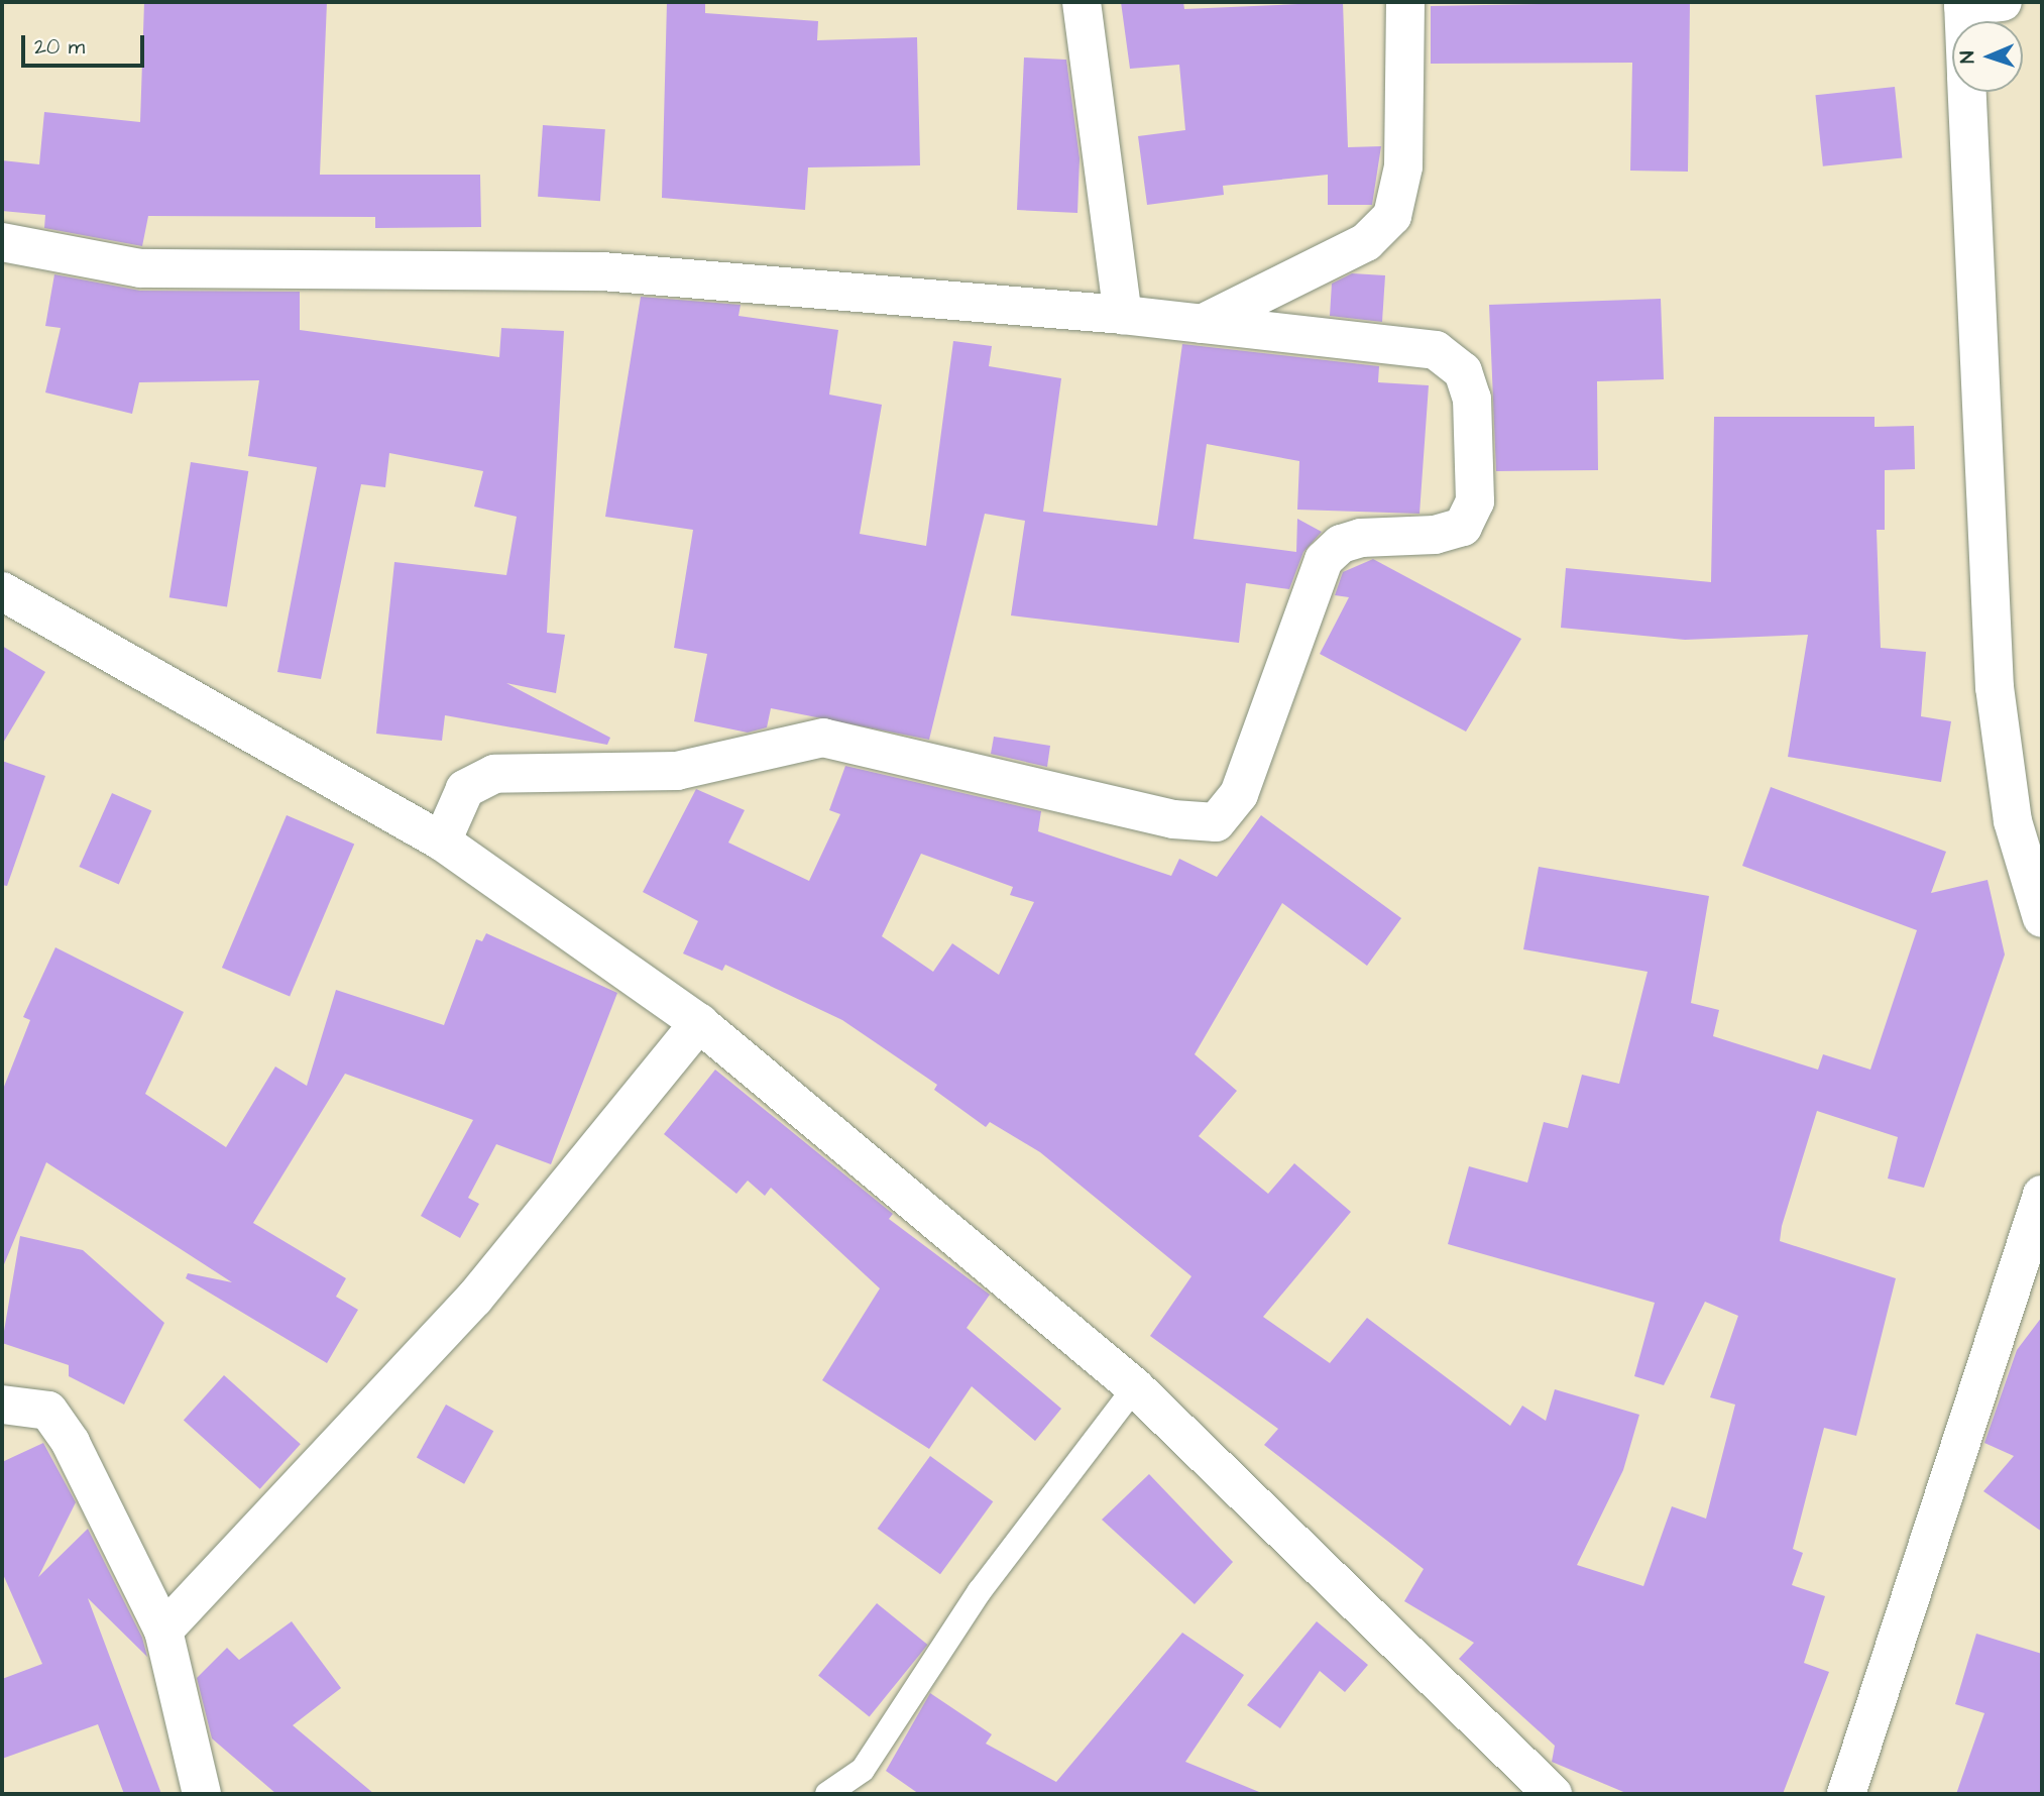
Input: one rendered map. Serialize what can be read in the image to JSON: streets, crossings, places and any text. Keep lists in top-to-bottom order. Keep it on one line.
{"scale_bar":"20 m","north":"left"}
